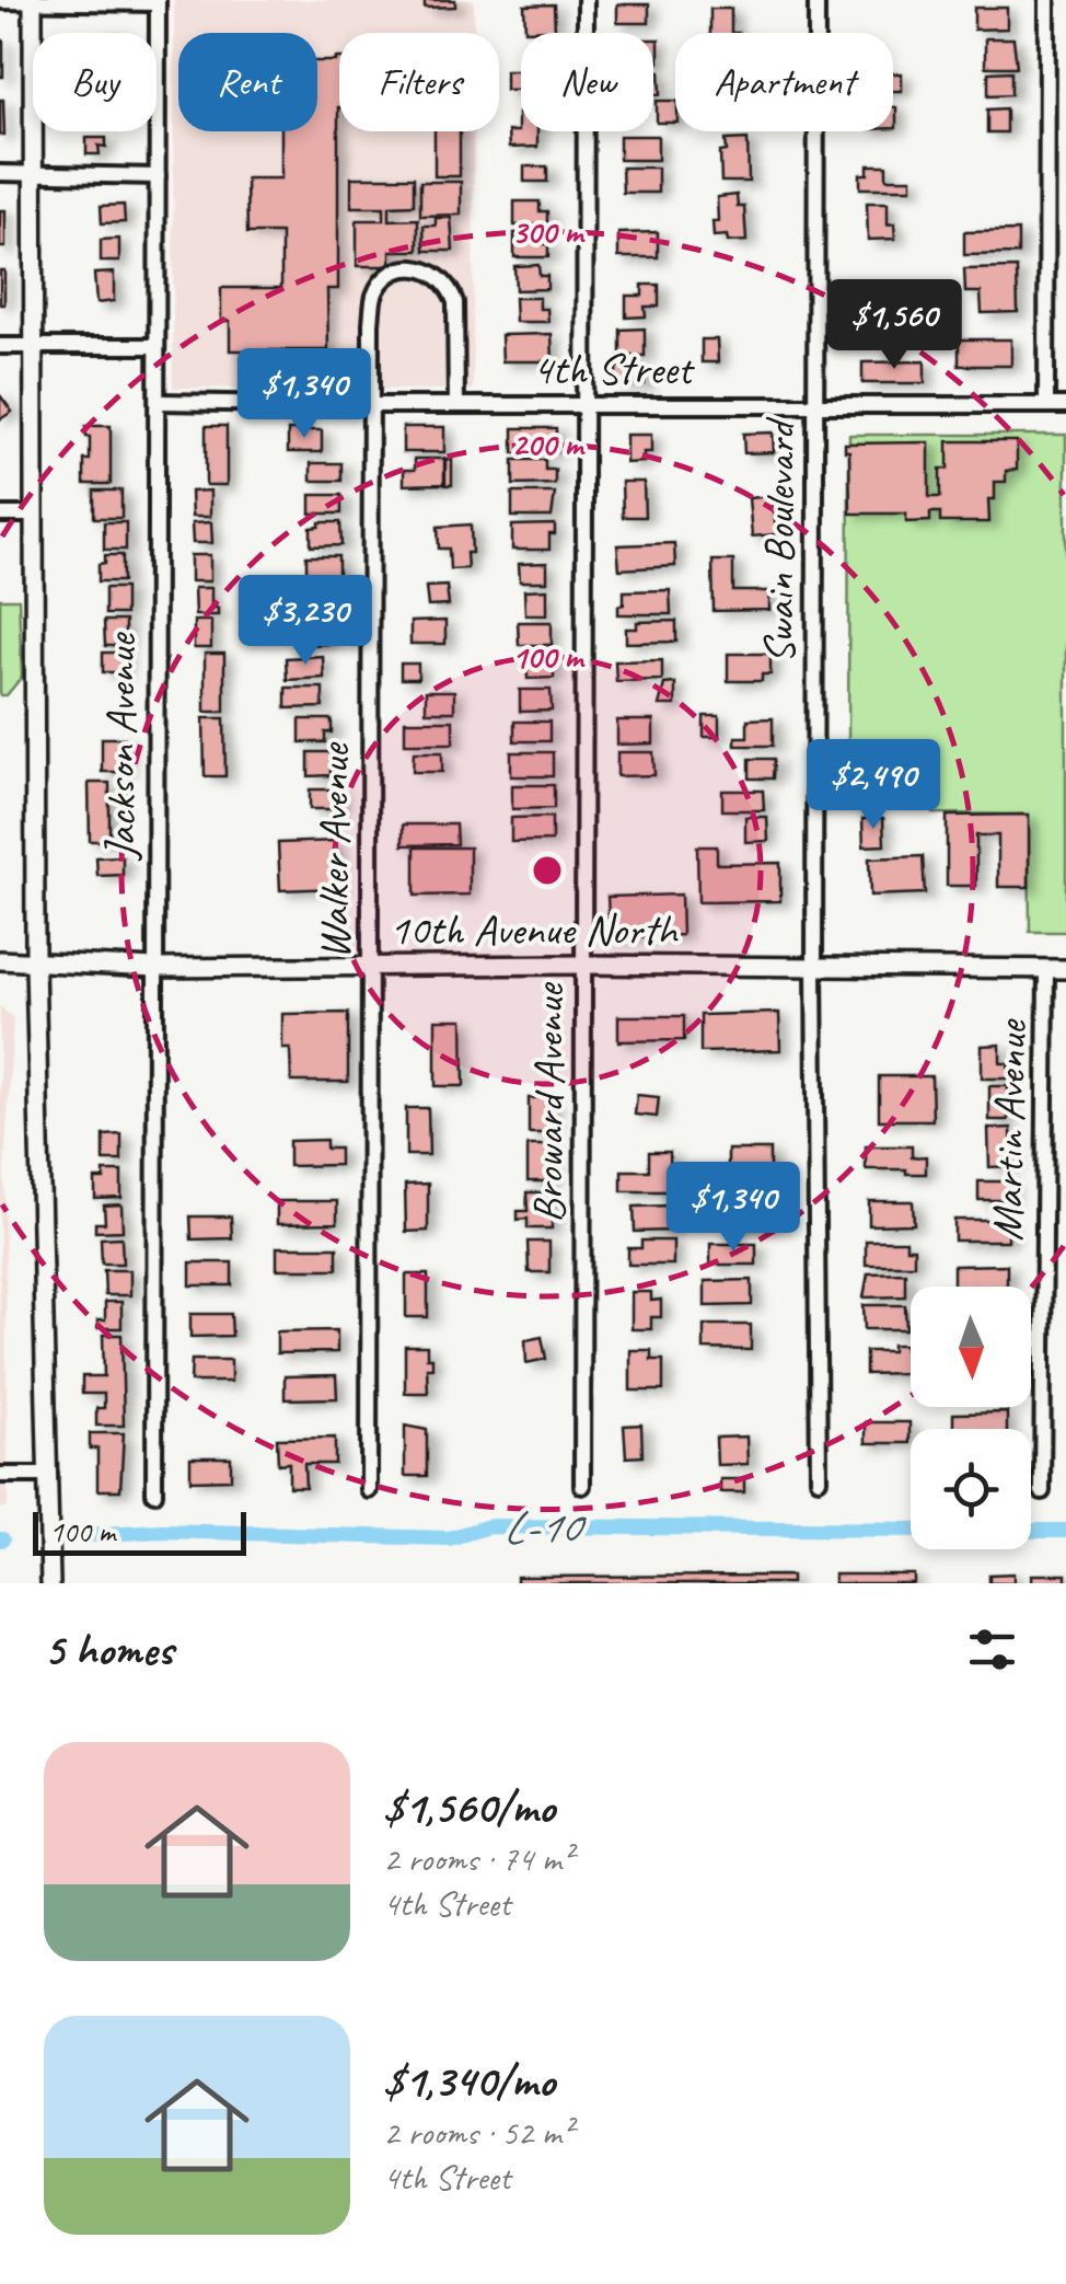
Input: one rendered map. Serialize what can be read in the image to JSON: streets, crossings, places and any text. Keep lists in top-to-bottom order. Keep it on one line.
{"streets":{"street":["4th Street","Swain Boulevard","Jackson Avenue","Walker Avenue","10th Avenue North","Broward Avenue","Martin Avenue"]},"crossings":[["4th Street","Swain Boulevard"],["4th Street","Jackson Avenue"],["4th Street","Walker Avenue"],["4th Street","Broward Avenue"],["Swain Boulevard","10th Avenue North"],["Jackson Avenue","10th Avenue North"],["Walker Avenue","10th Avenue North"],["10th Avenue North","Broward Avenue"],["10th Avenue North","Martin Avenue"]],"water":["L-10"],"scale_bar":"100 m","north":"bottom","page":{"chip":["Buy","Rent","Filters","New","Apartment"],"price":["$1,560","$1,340","$3,230","$2,490","$1,340"],"scale":"100 m","heading":"5 homes","list":[{"name":"$1,560/mo","note":"2 rooms · 74 m² · 4th Street"},{"name":"$1,340/mo","note":"2 rooms · 52 m² · 4th Street"}]},"rings":["300 m","200 m","100 m"]}
